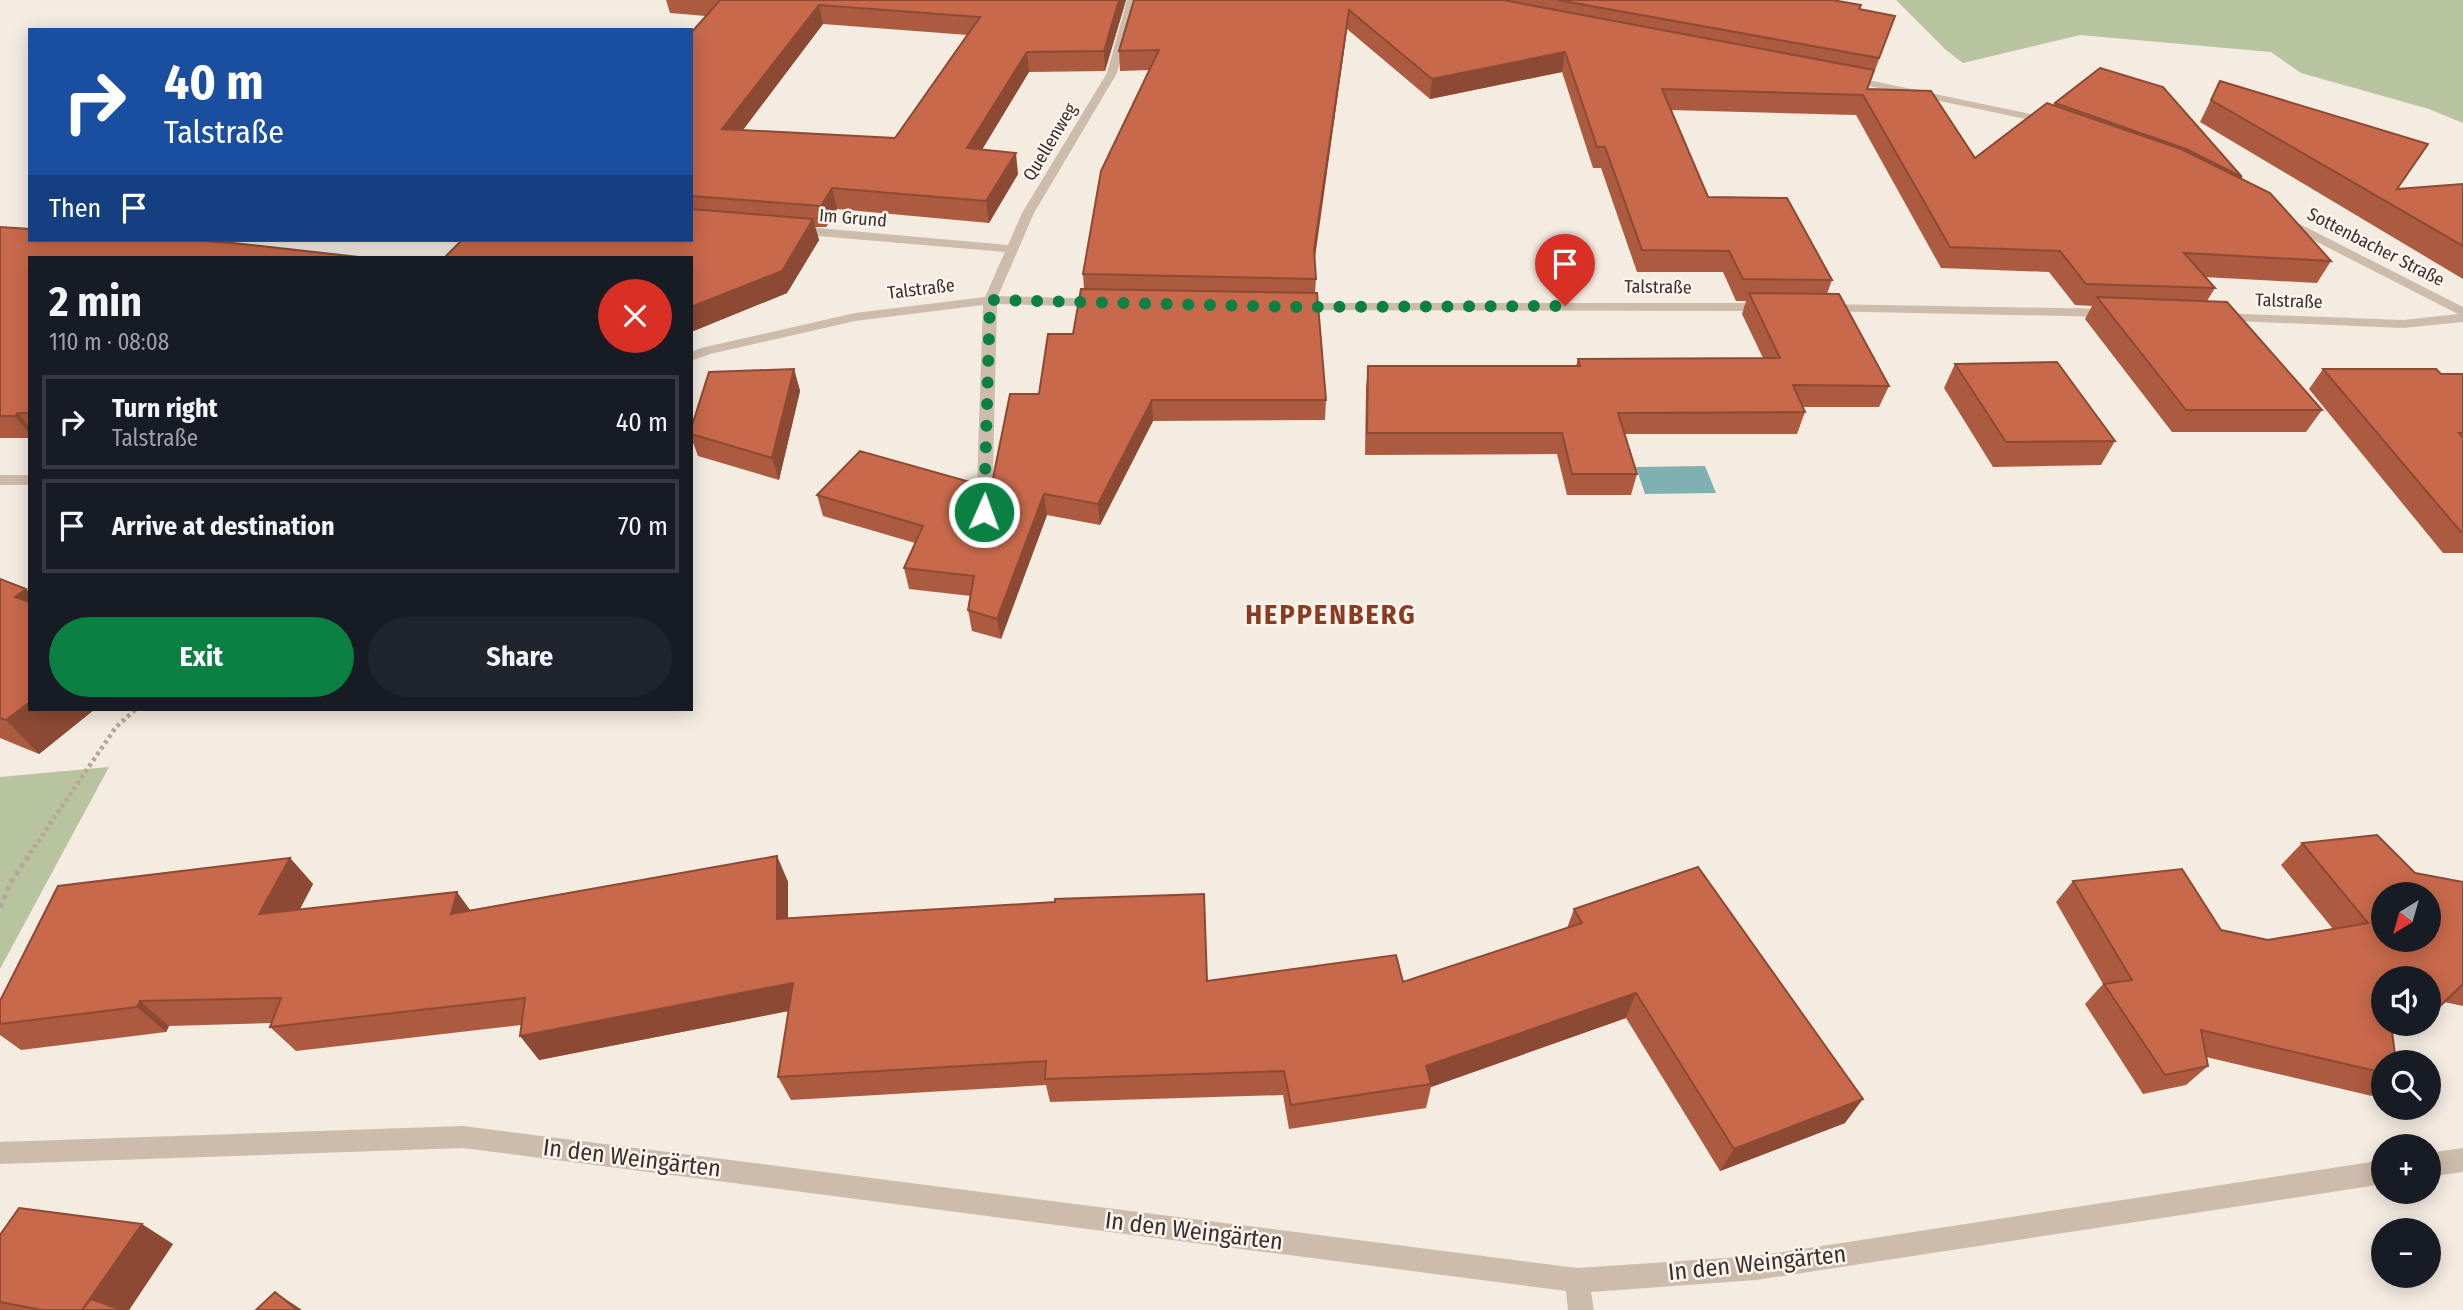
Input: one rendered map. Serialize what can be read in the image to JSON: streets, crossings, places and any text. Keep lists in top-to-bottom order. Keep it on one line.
{"streets":{"street":["Quellenweg","Im Grund","Sottenbacher Straße","Talstraße","In den Weingärten"]},"crossings":[["Quellenweg","Im Grund"],["Quellenweg","Talstraße"]],"districts":["HEPPENBERG"],"north":"bottom left","page":{"turn":["40 m","Talstraße"],"then":"Then","heading":["2 min","110 m · 08:08"],"list":[{"name":"Turn right","note":"Talstraße","value":"40 m"},{"name":"Arrive at destination","value":"70 m"}],"buttons":["Exit","Share"],"map_buttons":["+","−"]}}
